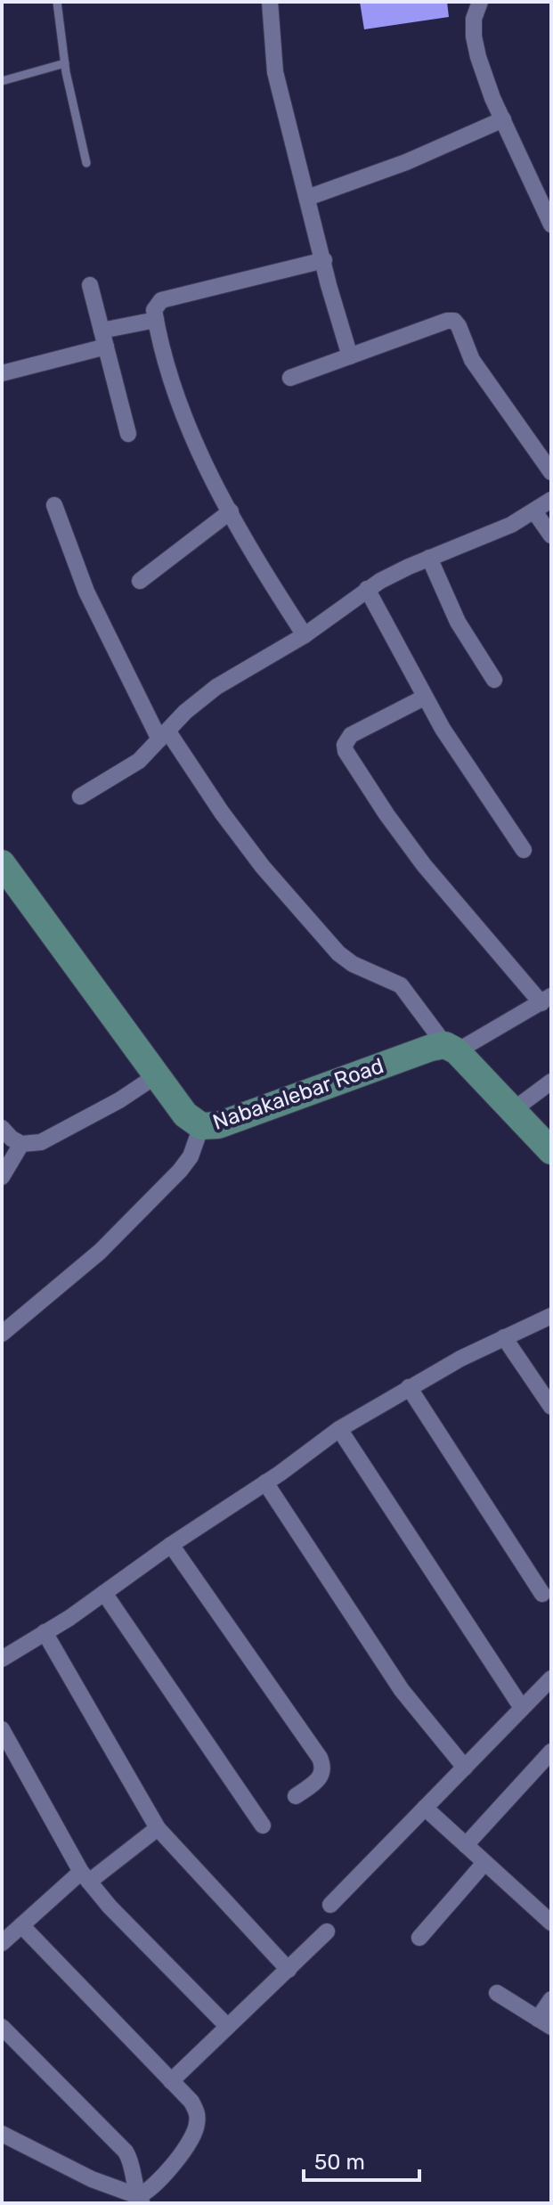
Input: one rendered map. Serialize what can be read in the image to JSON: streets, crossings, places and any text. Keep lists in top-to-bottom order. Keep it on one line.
{"streets":{"main road":["Nabakalebar Road"]},"scale_bar":"50 m"}
